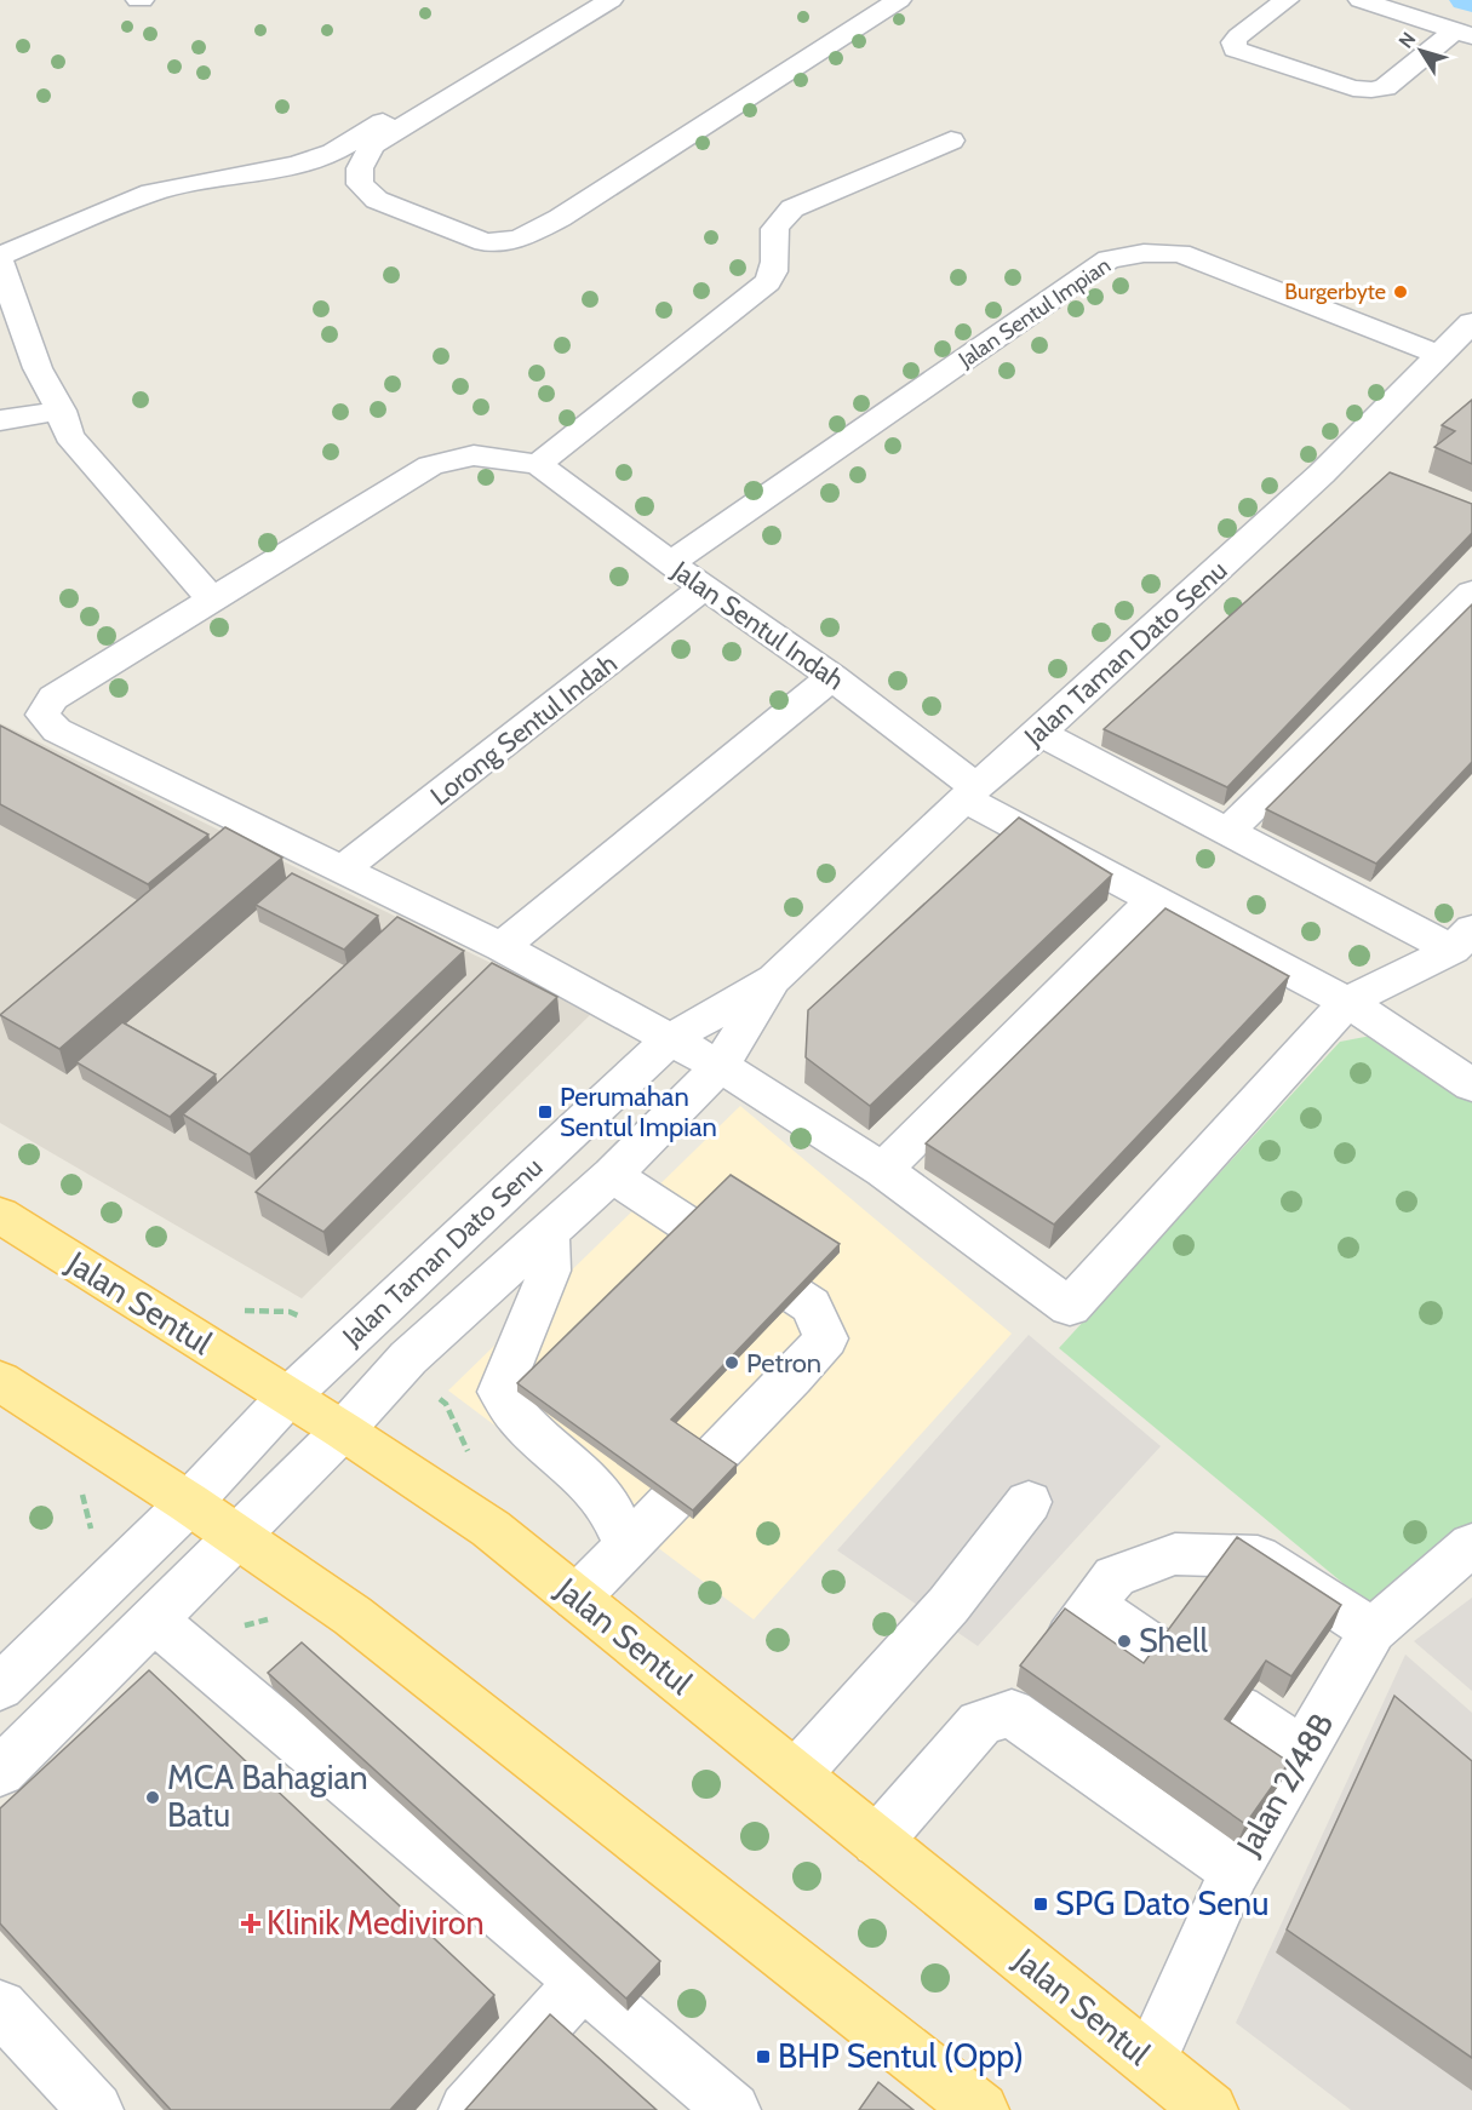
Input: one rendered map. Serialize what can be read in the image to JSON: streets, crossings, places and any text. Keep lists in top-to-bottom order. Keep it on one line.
{"streets":{"main road":["Jalan Sentul"],"street":["Jalan Sentul Impian","Jalan Sentul Indah","Jalan Taman Dato Senu","Lorong Sentul Indah","Jalan 2/48B"]},"crossings":[["Jalan Sentul Impian","Jalan Sentul Indah"],["Jalan Sentul Impian","Jalan Taman Dato Senu"],["Jalan Sentul Indah","Jalan Taman Dato Senu"],["Jalan Sentul Indah","Lorong Sentul Indah"],["Jalan Taman Dato Senu","Jalan Sentul"],["Jalan Sentul","Jalan 2/48B"]],"places":{"other":["Burgerbyte","Petron","Shell","MCA Bahagian Batu"],"transit":["Perumahan Sentul Impian","SPG Dato Senu","BHP Sentul (Opp)"],"health":["Klinik Mediviron"]},"north":"top left"}
